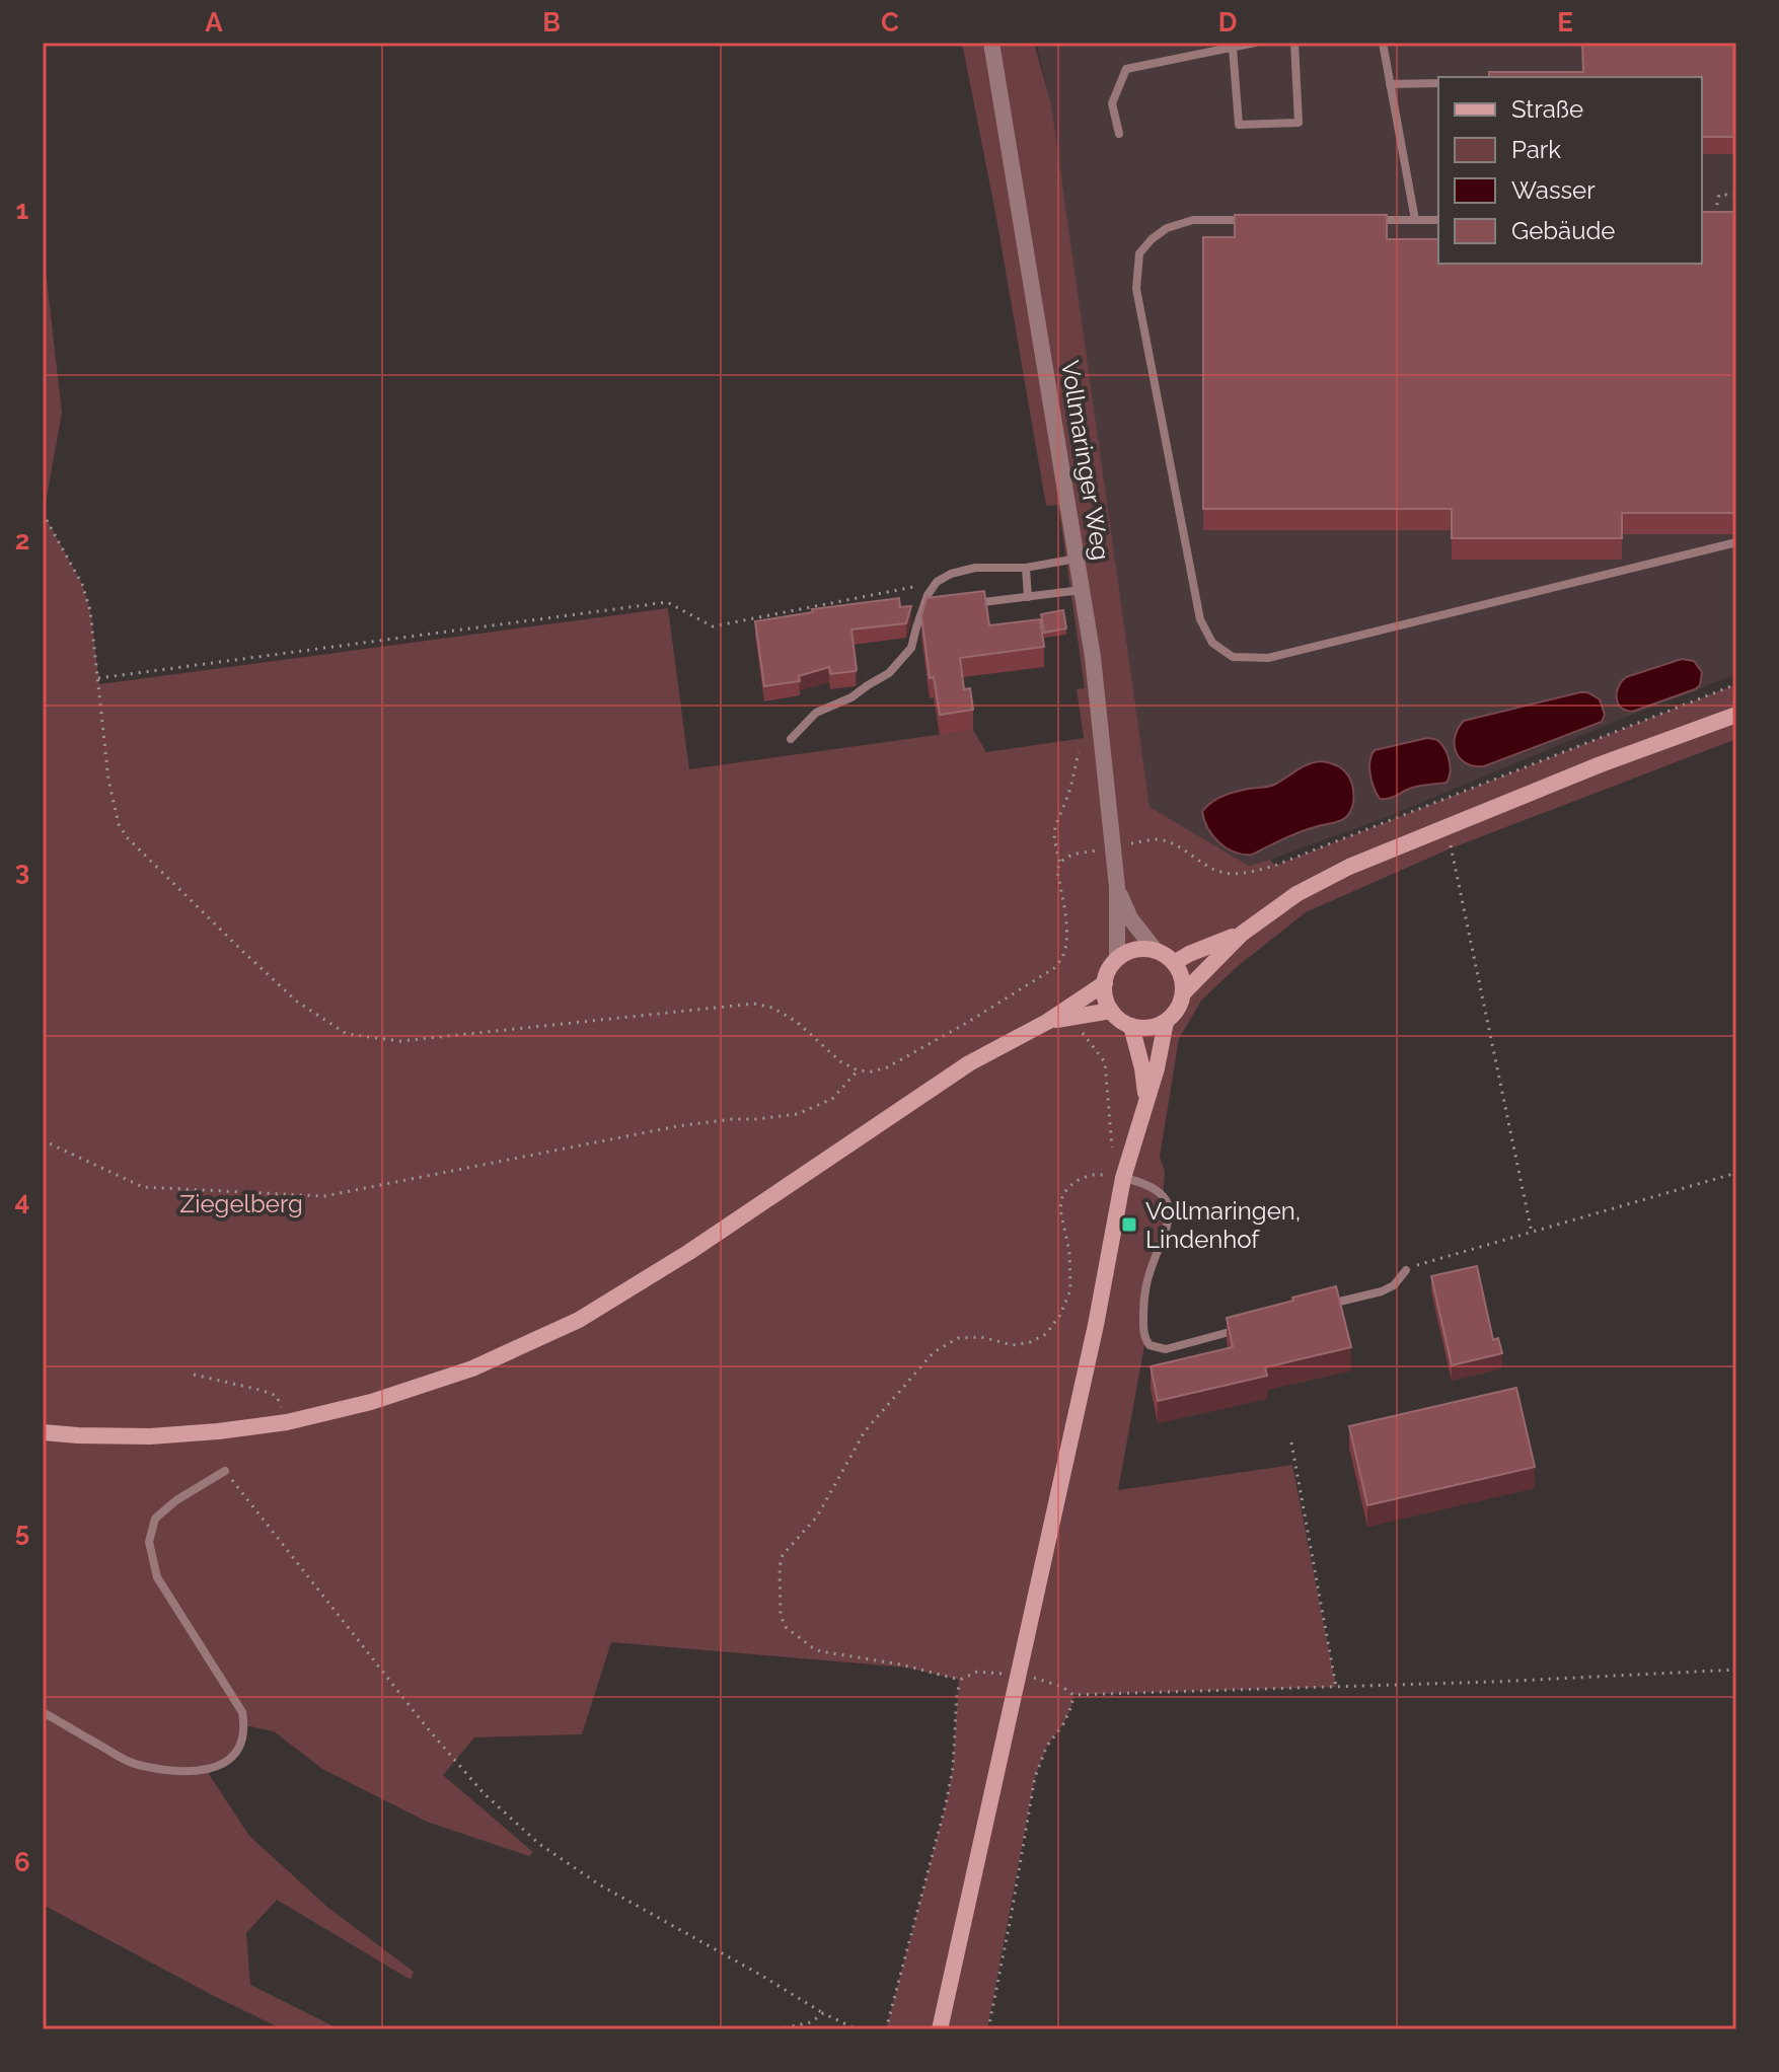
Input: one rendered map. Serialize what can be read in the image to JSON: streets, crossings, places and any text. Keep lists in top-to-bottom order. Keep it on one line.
{"streets":{"street":["Vollmaringer Weg"]},"parks":["Ziegelberg"],"places":{"transit":["Vollmaringen, Lindenhof"]},"legend":["Straße","Park","Wasser","Gebäude"],"grid":{"columns":["A","B","C","D","E"],"rows":["1","2","3","4","5","6"]}}
